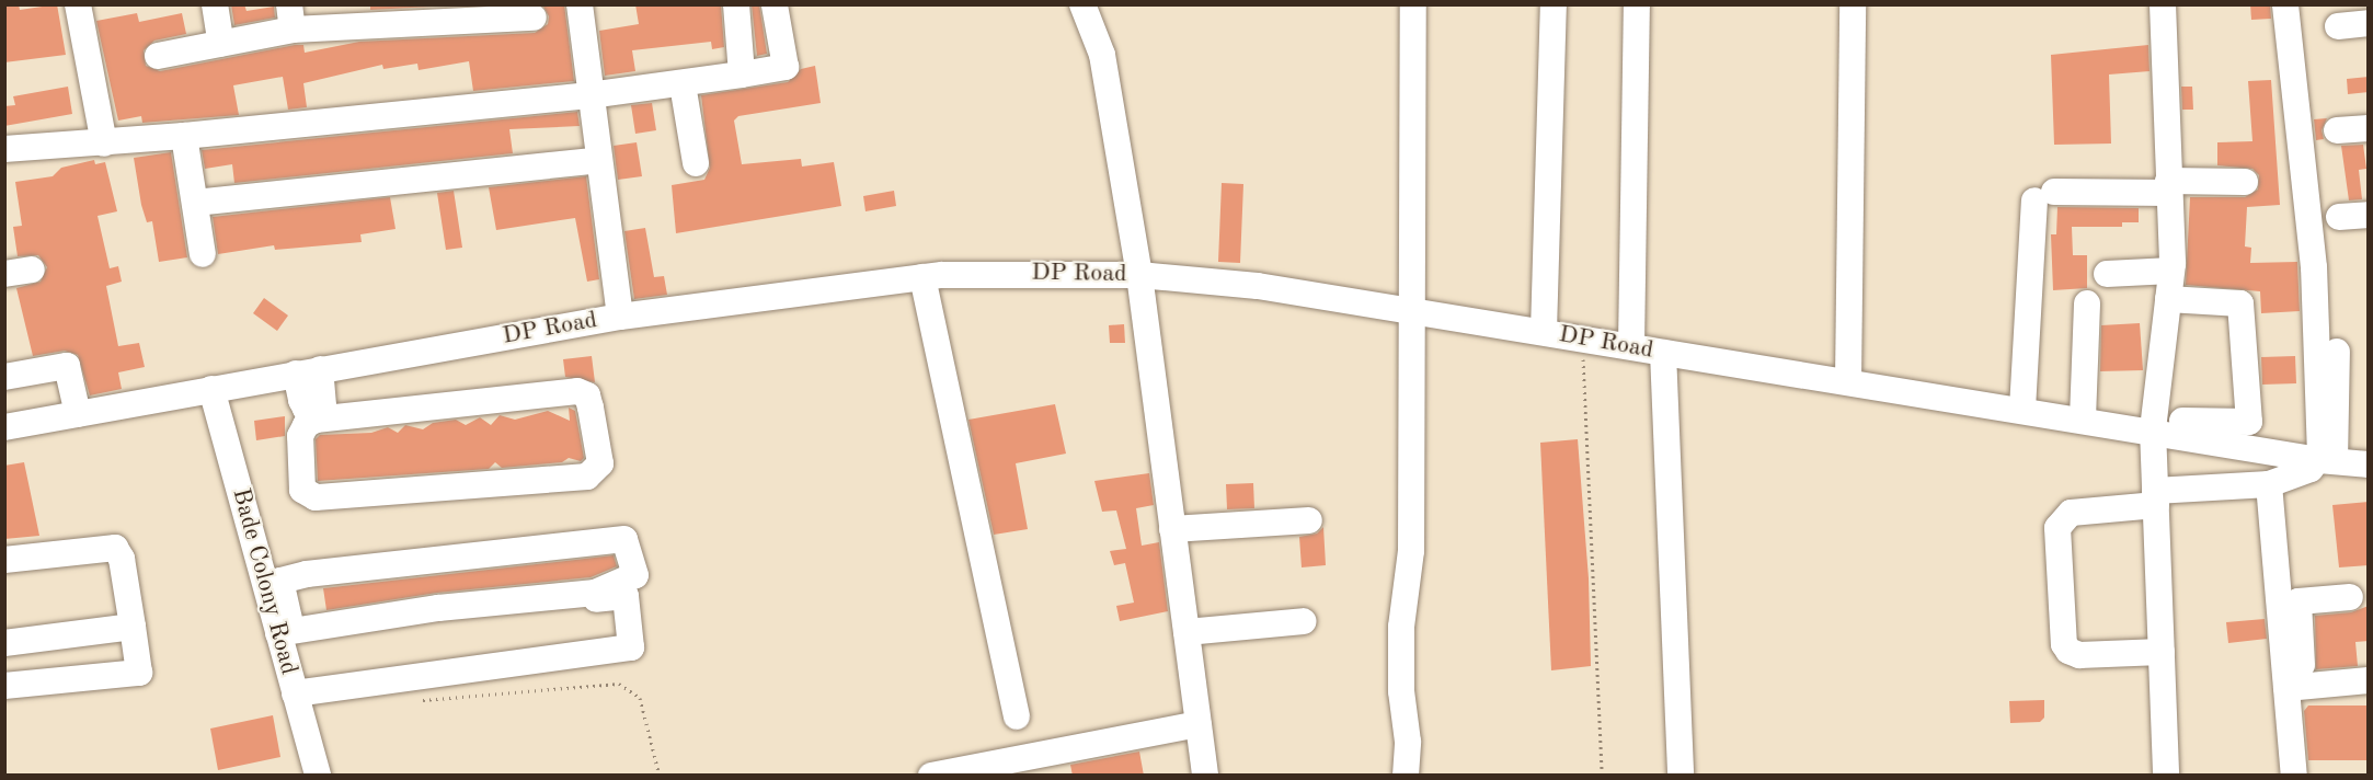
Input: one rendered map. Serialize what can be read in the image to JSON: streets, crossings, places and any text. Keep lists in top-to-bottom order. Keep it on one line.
{"streets":{"street":["DP Road","Bade Colony Road"]},"crossings":[["DP Road","Bade Colony Road"]]}
